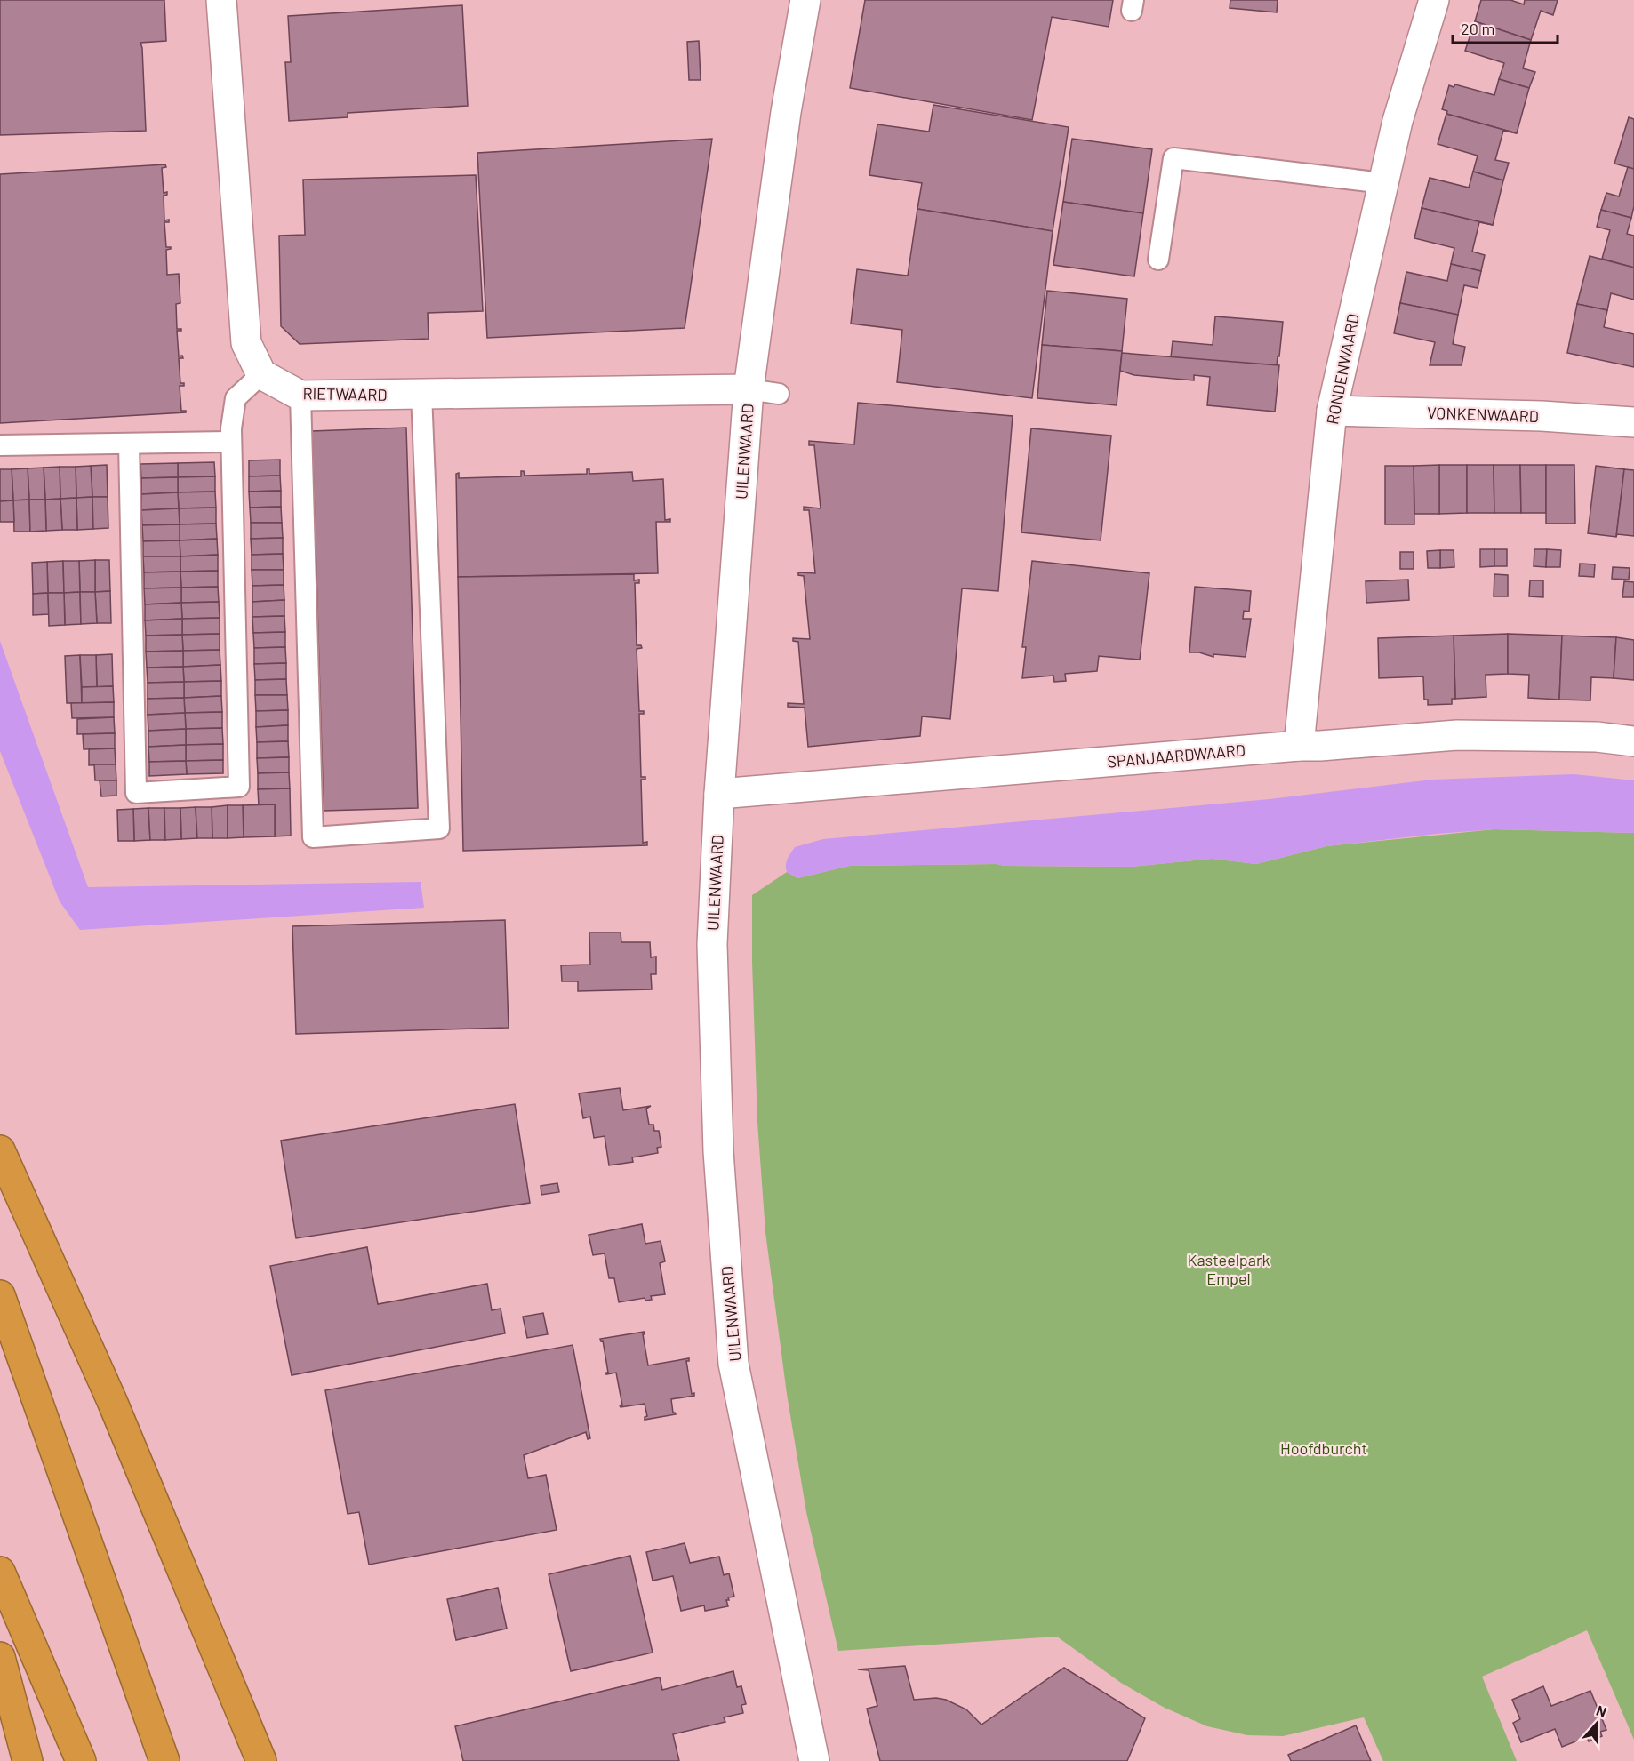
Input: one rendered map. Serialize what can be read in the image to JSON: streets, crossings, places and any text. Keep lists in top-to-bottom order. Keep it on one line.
{"streets":{"street":["RONDENWAARD","RIETWAARD","VONKENWAARD","UILENWAARD","SPANJAARDWAARD"]},"crossings":[["RONDENWAARD","VONKENWAARD"],["RONDENWAARD","SPANJAARDWAARD"],["RIETWAARD","UILENWAARD"],["UILENWAARD","SPANJAARDWAARD"]],"parks":["Kasteelpark Empel","Hoofdburcht"],"scale_bar":"20 m","north":"top"}
